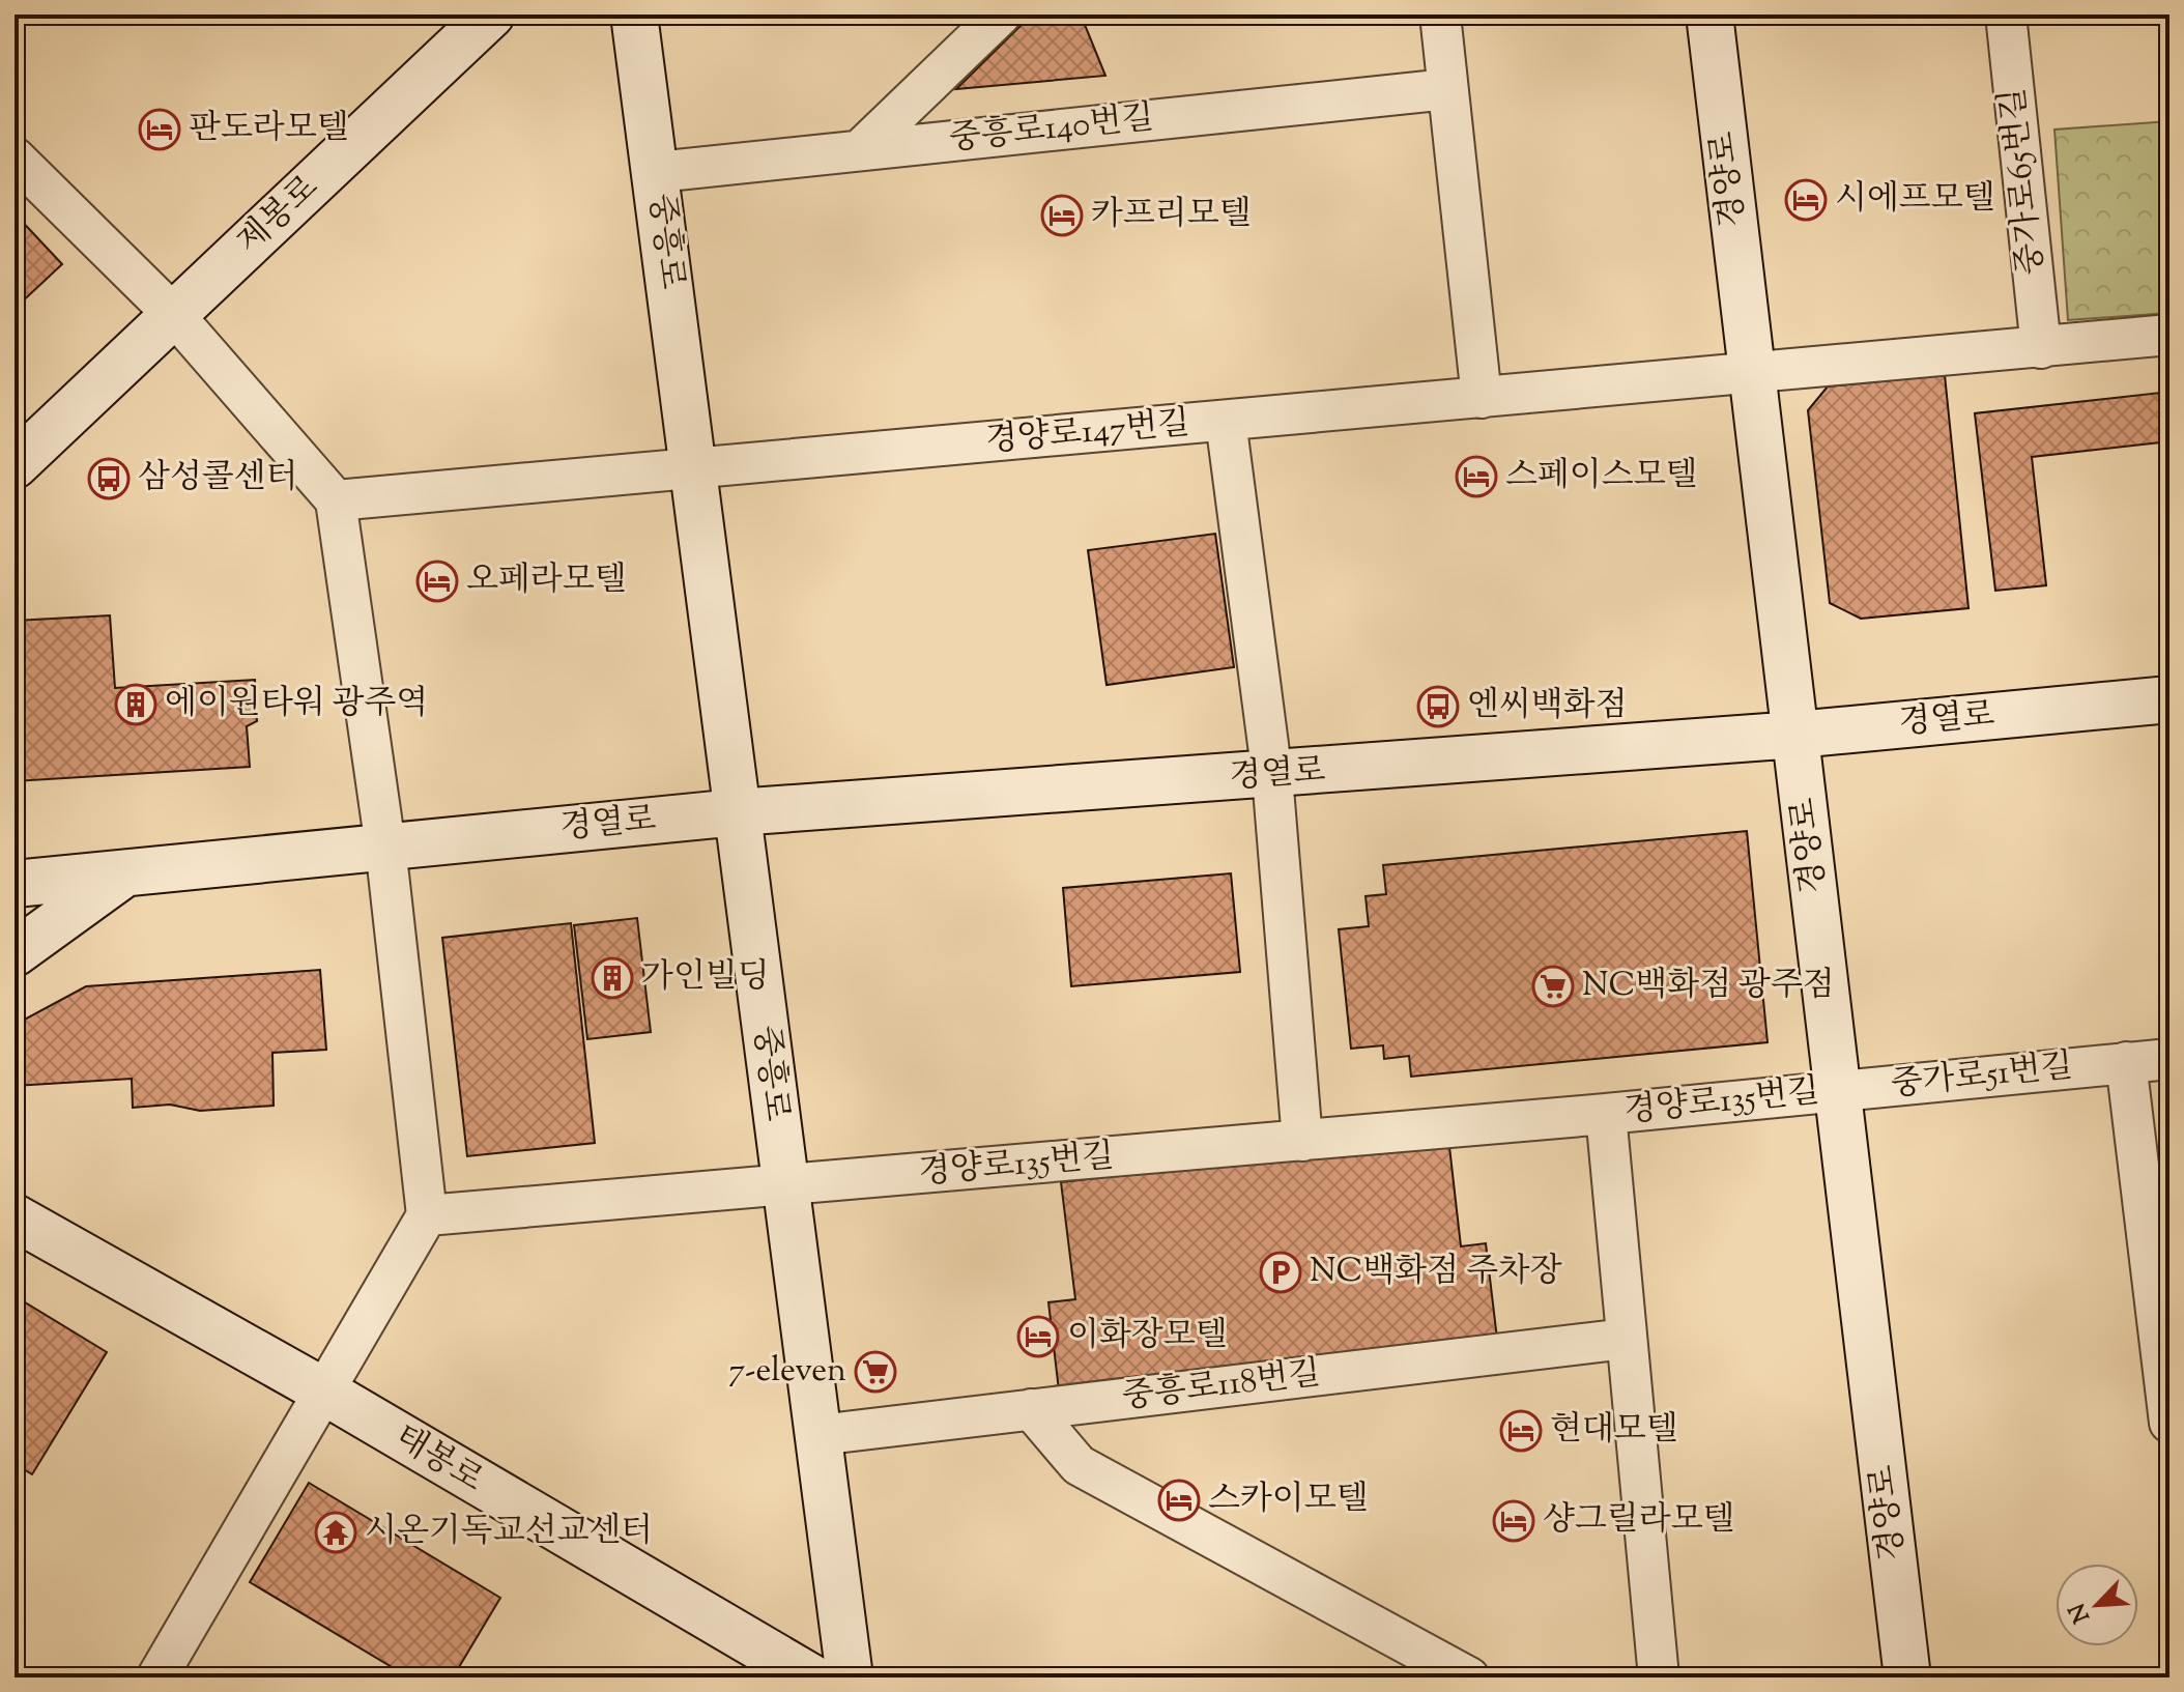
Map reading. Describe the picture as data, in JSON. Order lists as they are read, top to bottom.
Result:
{
  "streets": {
    "street": [
      "중흥로140번길",
      "경양로",
      "중가로65번길",
      "제봉로",
      "중흥로",
      "경양로147번길",
      "경열로",
      "중가로51번길",
      "경양로135번길",
      "중흥로118번길",
      "태봉로"
    ]
  },
  "crossings": [
    ["중흥로140번길", "중흥로"],
    ["경양로", "경양로147번길"],
    ["경양로", "경열로"],
    ["경양로", "중가로51번길"],
    ["경양로", "경양로135번길"],
    ["중흥로", "경양로147번길"],
    ["중흥로", "경열로"],
    ["중흥로", "경양로135번길"],
    ["중흥로", "중흥로118번길"],
    ["중가로51번길", "경양로135번길"],
    ["경양로135번길", "중흥로118번길"]
  ],
  "places": {
    "hotel": [
      "판도라모텔",
      "시에프모텔",
      "카프리모텔",
      "스페이스모텔",
      "오페라모텔",
      "이화장모텔",
      "현대모텔",
      "스카이모텔",
      "샹그릴라모텔"
    ],
    "bus stop": ["삼성콜센터", "엔씨백화점"],
    "building": ["에이원타워 광주역", "가인빌딩"],
    "supermarket": ["NC백화점 광주점", "7-eleven"],
    "parking": ["NC백화점 주차장"],
    "temple": ["시온기독교선교센터"]
  },
  "north": "bottom left"
}
